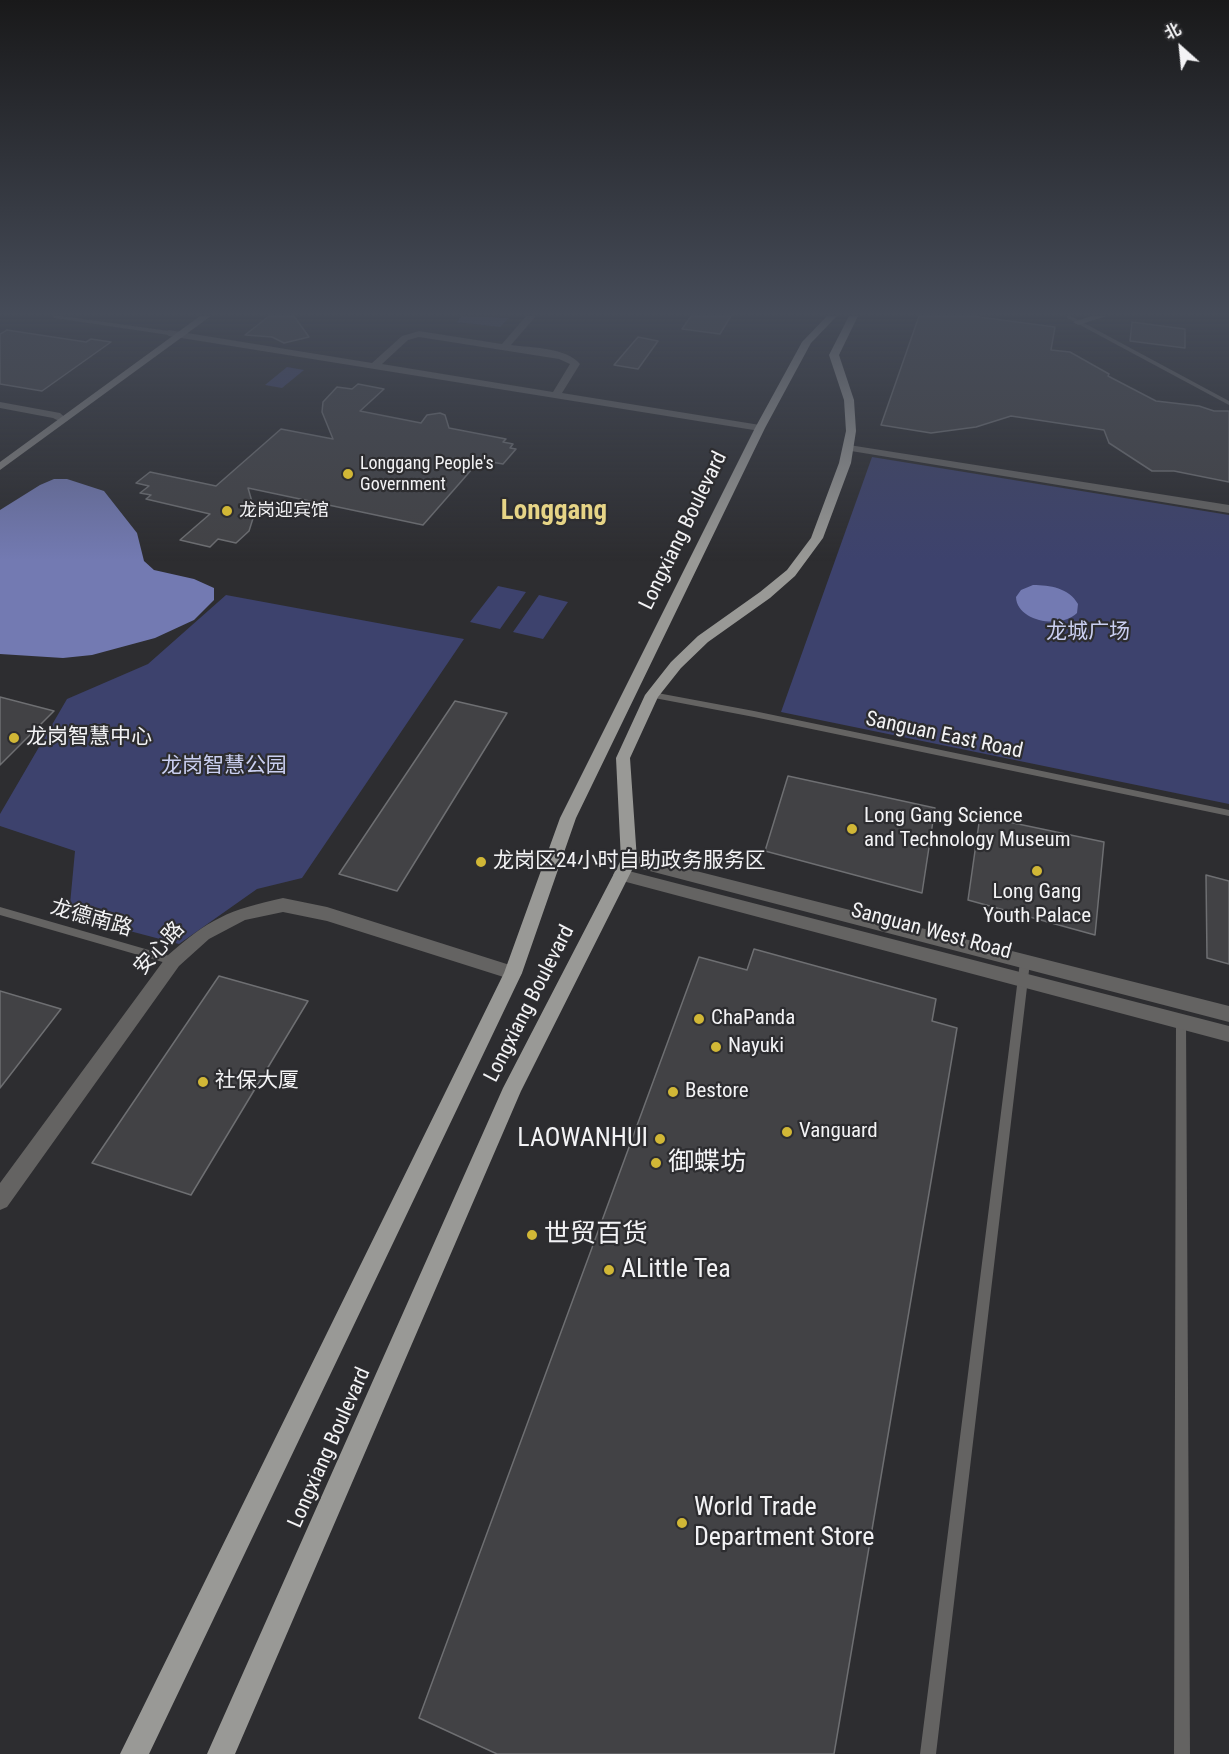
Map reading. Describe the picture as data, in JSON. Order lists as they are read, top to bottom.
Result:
{
  "streets": {
    "main road": ["Longxiang Boulevard"],
    "street": ["Sanguan West Road", "安心路"],
    "lane": ["Sanguan East Road", "龙德南路"]
  },
  "crossings": [
    ["Longxiang Boulevard", "Sanguan West Road"],
    ["Longxiang Boulevard", "安心路"],
    ["龙德南路", "安心路"]
  ],
  "districts": ["Longgang"],
  "parks": ["龙城广场", "龙岗智慧公园"],
  "places": [
    "Longgang People's Government",
    "龙岗迎宾馆",
    "龙岗智慧中心",
    "Long Gang Science and Technology Museum",
    "龙岗区24小时自助政务服务区",
    "Long Gang Youth Palace",
    "ChaPanda",
    "Nayuki",
    "社保大厦",
    "Bestore",
    "Vanguard",
    "LAOWANHUI",
    "御蝶坊",
    "世贸百货",
    "ALittle Tea",
    "World Trade Department Store"
  ],
  "north": "top left"
}
